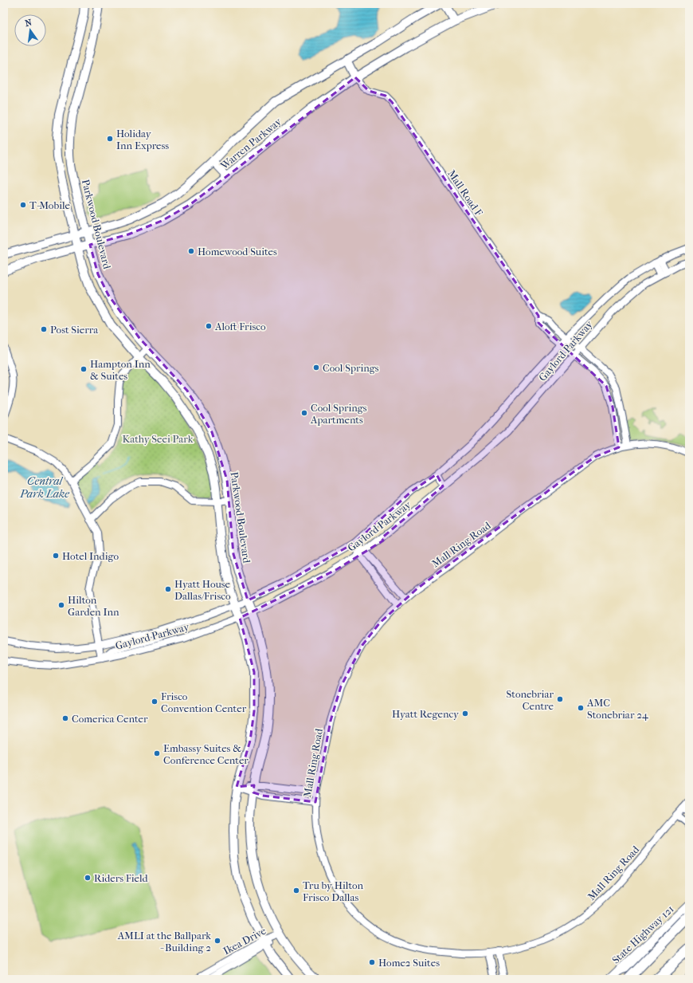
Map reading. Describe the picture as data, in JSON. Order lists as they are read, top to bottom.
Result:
{
  "streets": {
    "main road": ["Warren Parkway", "Parkwood Boulevard", "State Highway 121"],
    "street": [
      "Mall Road F",
      "Gaylord Parkway",
      "Mall Ring Road",
      "Ikea Drive"
    ]
  },
  "crossings": [
    ["Warren Parkway", "Mall Road F"],
    ["Warren Parkway", "Parkwood Boulevard"],
    ["Mall Road F", "Gaylord Parkway"],
    ["Mall Road F", "Mall Ring Road"],
    ["Parkwood Boulevard", "Gaylord Parkway"],
    ["Parkwood Boulevard", "Ikea Drive"]
  ],
  "water": ["Central Park Lake"],
  "parks": ["Kathy Seei Park"],
  "places": [
    "Holiday Inn Express",
    "T-Mobile",
    "Homewood Suites",
    "Aloft Frisco",
    "Post Sierra",
    "Cool Springs",
    "Hampton Inn & Suites",
    "Cool Springs Apartments",
    "Hotel Indigo",
    "Hyatt House Dallas/Frisco",
    "Hilton Garden Inn",
    "Stonebriar Centre",
    "Frisco Convention Center",
    "AMC Stonebriar 24",
    "Hyatt Regency",
    "Comerica Center",
    "Embassy Suites & Conference Center",
    "Riders Field",
    "Tru by Hilton Frisco Dallas",
    "AMLI at the Ballpark - Building 2",
    "Home2 Suites"
  ],
  "north": "top"
}
